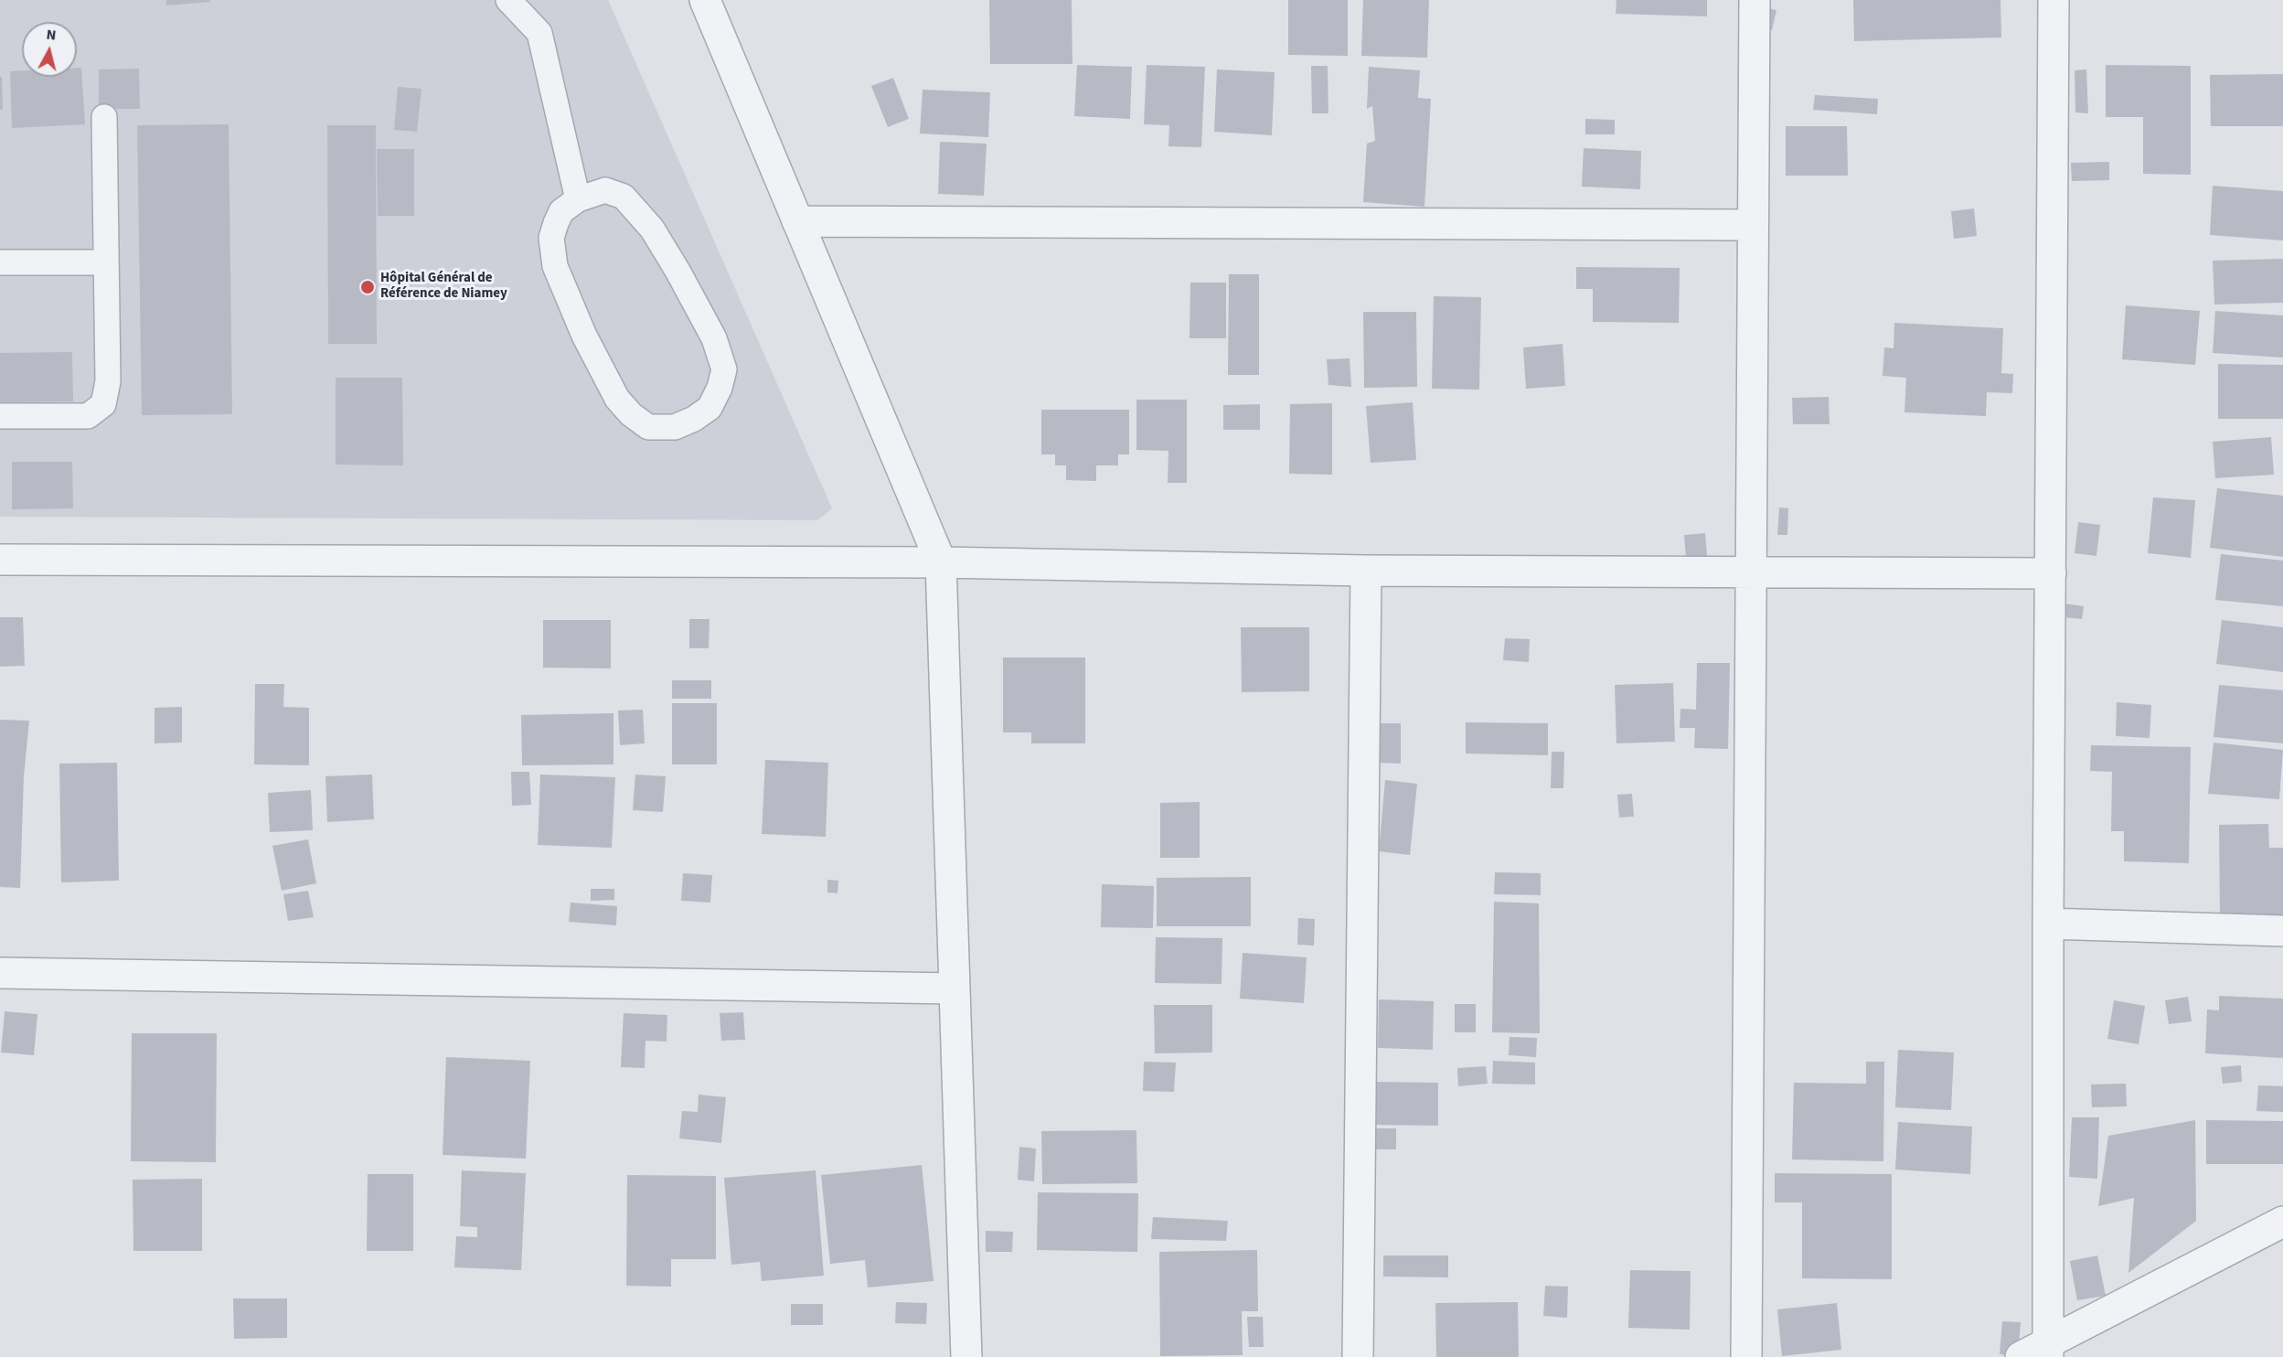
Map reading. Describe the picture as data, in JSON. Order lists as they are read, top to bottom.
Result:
{
  "places": ["Hôpital Général de Référence de Niamey"],
  "north": "top"
}
